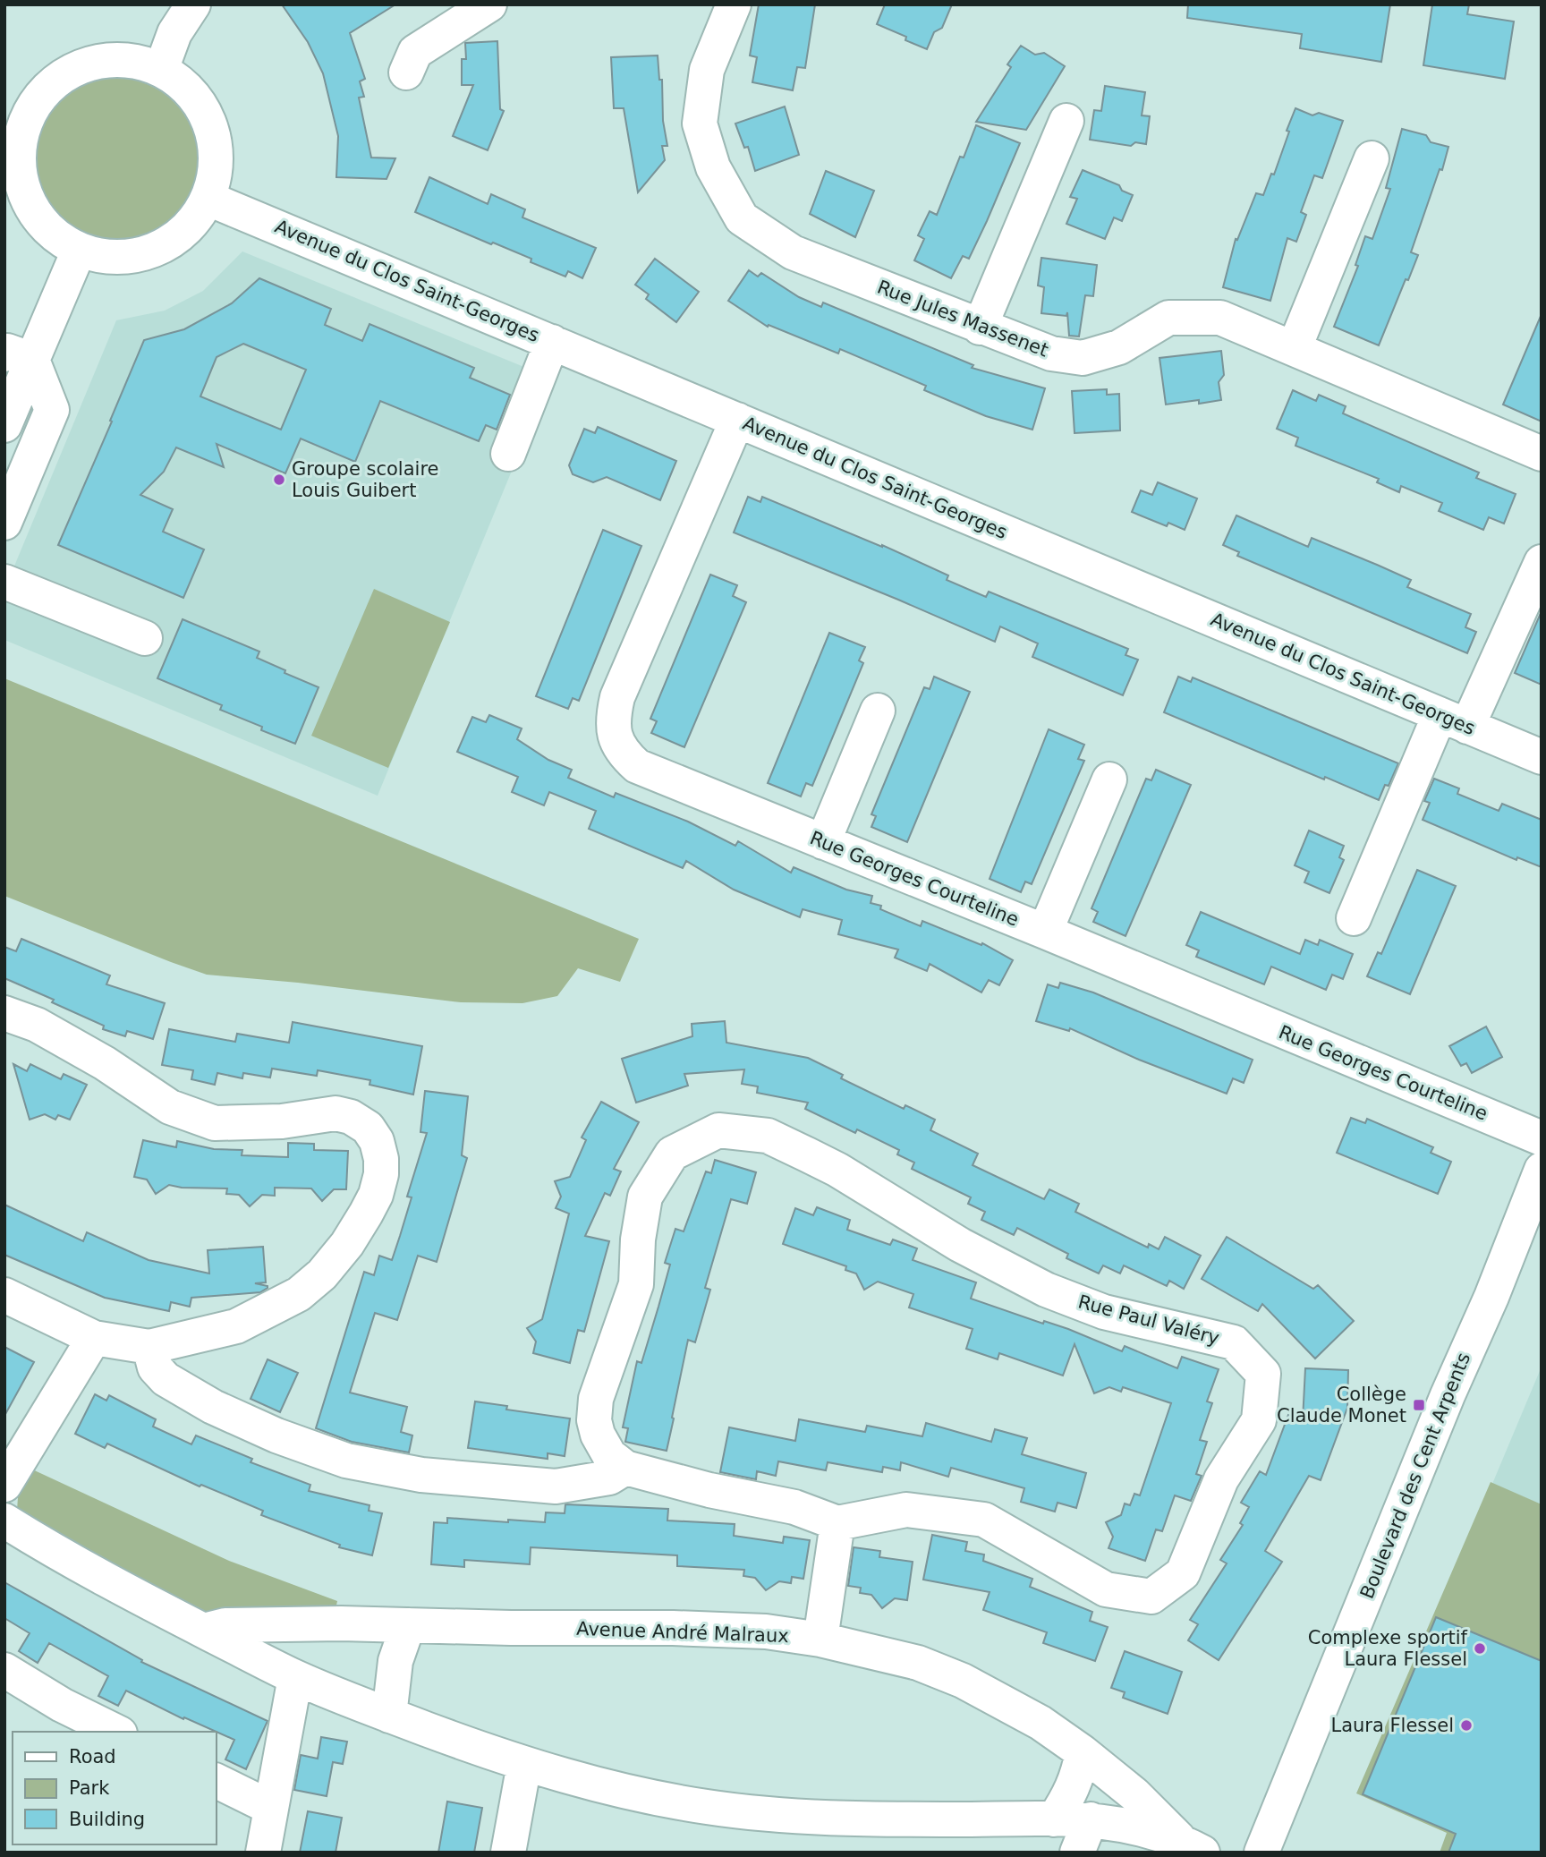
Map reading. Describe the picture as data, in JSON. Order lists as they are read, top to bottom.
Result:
{
  "streets": {
    "street": [
      "Avenue du Clos Saint-Georges",
      "Rue Jules Massenet",
      "Rue Georges Courteline",
      "Rue Paul Valéry",
      "Boulevard des Cent Arpents",
      "Avenue André Malraux"
    ]
  },
  "crossings": [
    ["Avenue du Clos Saint-Georges", "Rue Georges Courteline"]
  ],
  "places": {
    "other": ["Groupe scolaire Louis Guibert", "Complexe sportif Laura Flessel", "Laura Flessel"],
    "transit": ["Collège Claude Monet"]
  },
  "legend": ["Road", "Park", "Building"]
}
